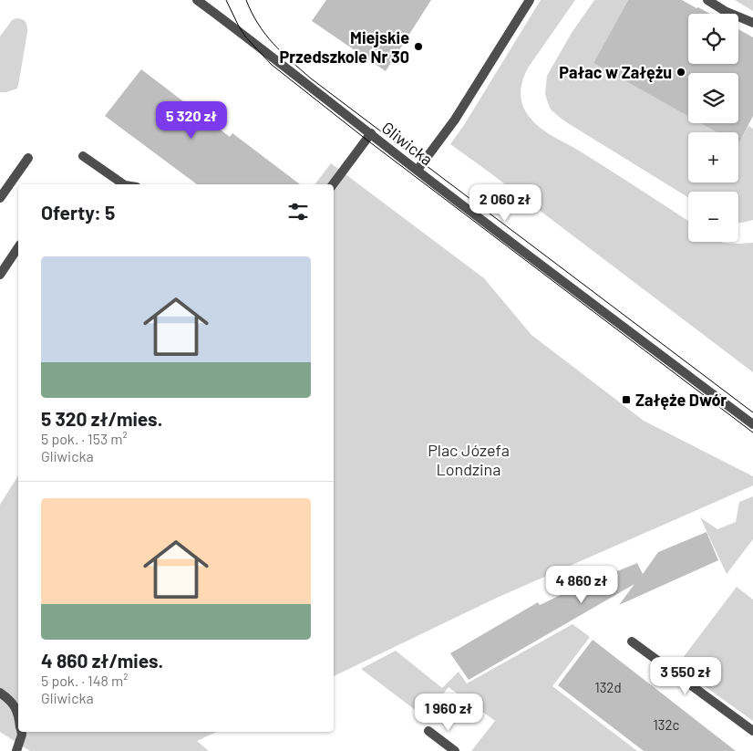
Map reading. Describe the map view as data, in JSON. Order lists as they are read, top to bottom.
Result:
{
  "streets": {
    "street": ["Gliwicka"]
  },
  "parks": ["Plac Józefa Londzina"],
  "places": {
    "other": ["Miejskie Przedszkole Nr 30", "Pałac w Załężu"],
    "transit": ["Załęże Dwór"]
  },
  "house_numbers": ["132d", "132c"],
  "page": {
    "map_buttons": ["+", "−"],
    "price": [
      "5 320 zł",
      "2 060 zł",
      "4 860 zł",
      "3 550 zł",
      "1 960 zł"
    ],
    "heading": "Oferty: 5",
    "list": [
      {
        "name": "5 320 zł/mies.",
        "note": "5 pok. · 153 m² · Gliwicka"
      },
      {
        "name": "4 860 zł/mies.",
        "note": "5 pok. · 148 m² · Gliwicka"
      }
    ]
  }
}
